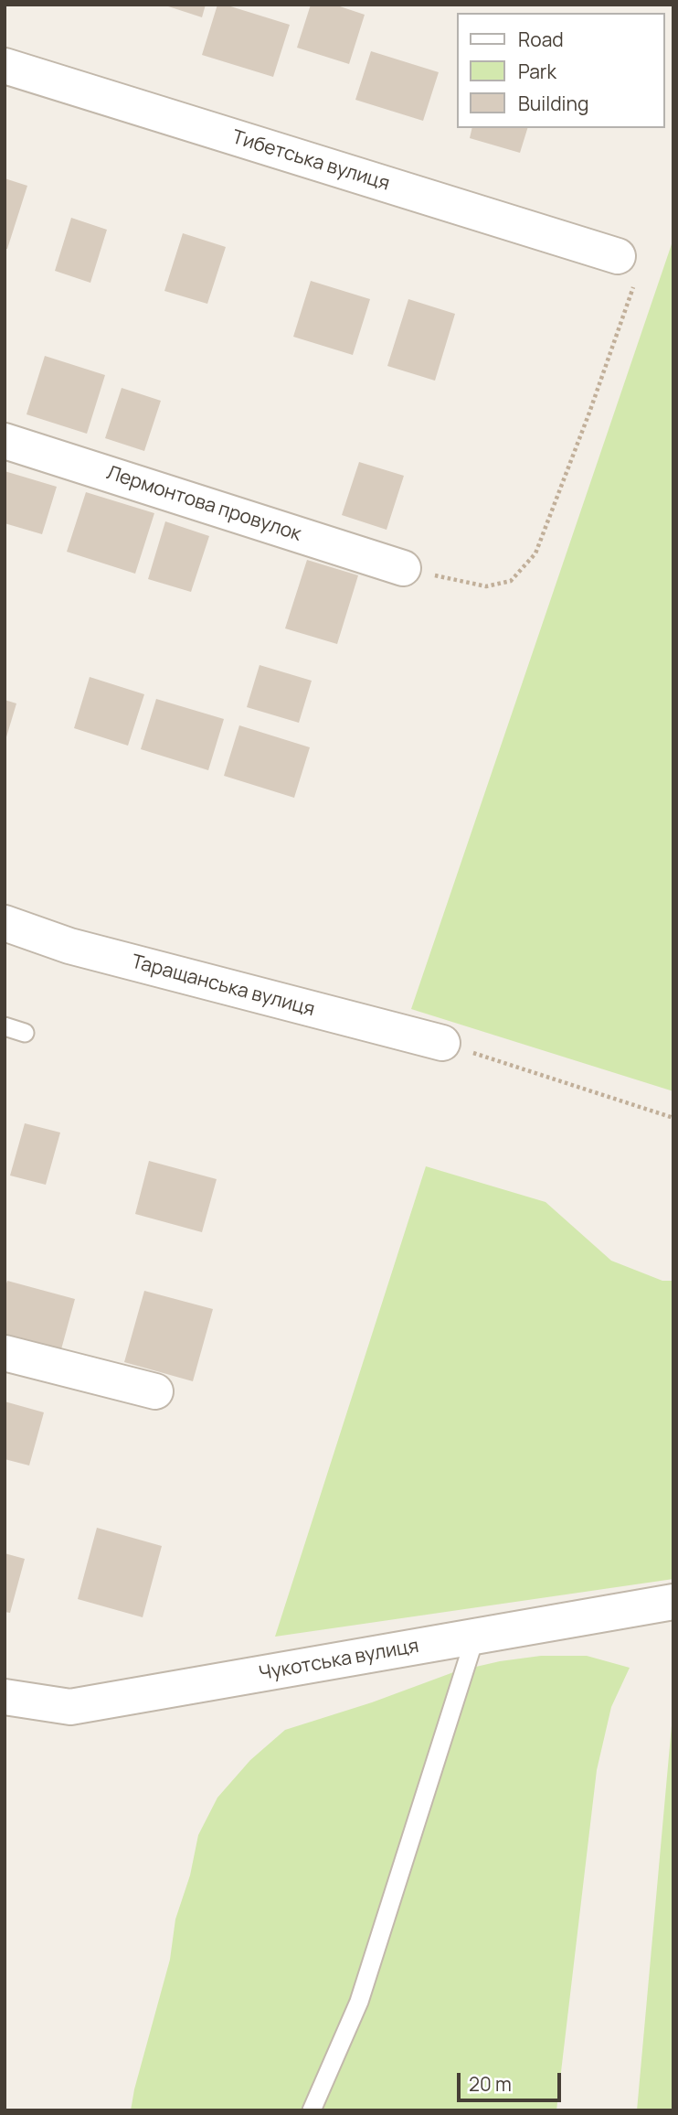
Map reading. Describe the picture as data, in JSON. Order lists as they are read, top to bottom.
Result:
{
  "streets": {
    "street": [
      "Тибетська вулиця",
      "Лермонтова провулок",
      "Таращанська вулиця",
      "Чукотська вулиця"
    ]
  },
  "legend": ["Road", "Park", "Building"],
  "scale_bar": "20 m"
}
